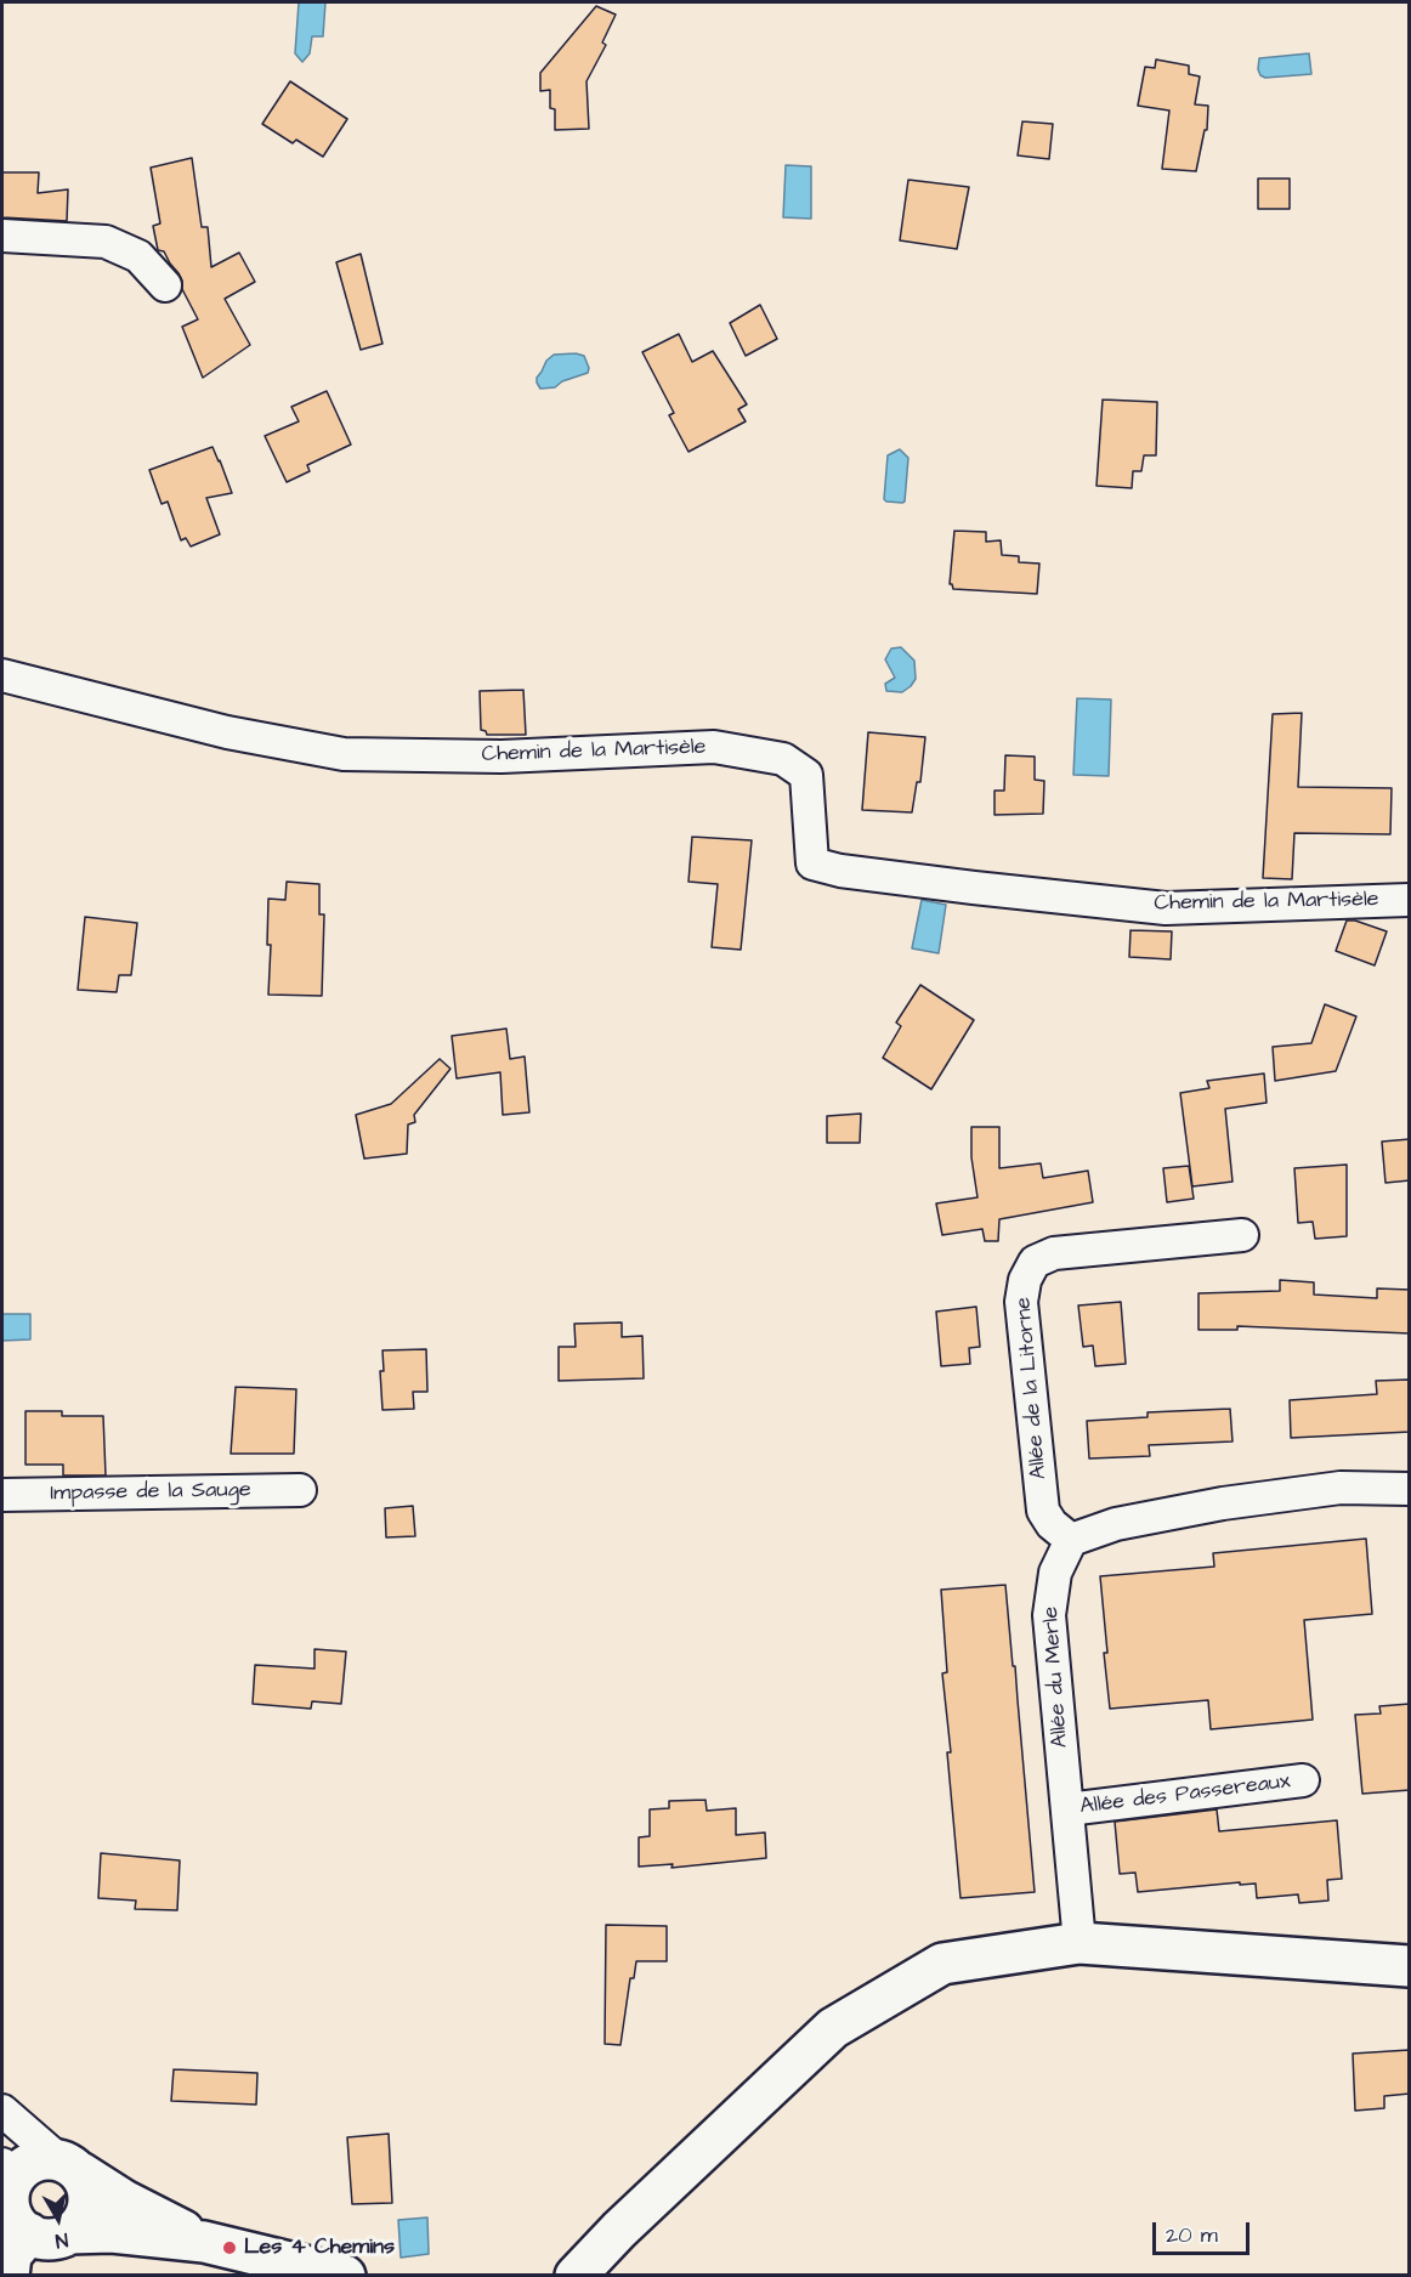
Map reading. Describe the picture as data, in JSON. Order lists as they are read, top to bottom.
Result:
{
  "streets": {
    "street": [
      "Chemin de la Martisèle",
      "Allée de la Litorne",
      "Impasse de la Sauge",
      "Allée du Merle",
      "Allée des Passereaux"
    ]
  },
  "crossings": [
    ["Allée de la Litorne", "Allée du Merle"],
    ["Allée du Merle", "Allée des Passereaux"]
  ],
  "places": ["Les 4 Chemins"],
  "scale_bar": "20 m",
  "north": "bottom"
}
